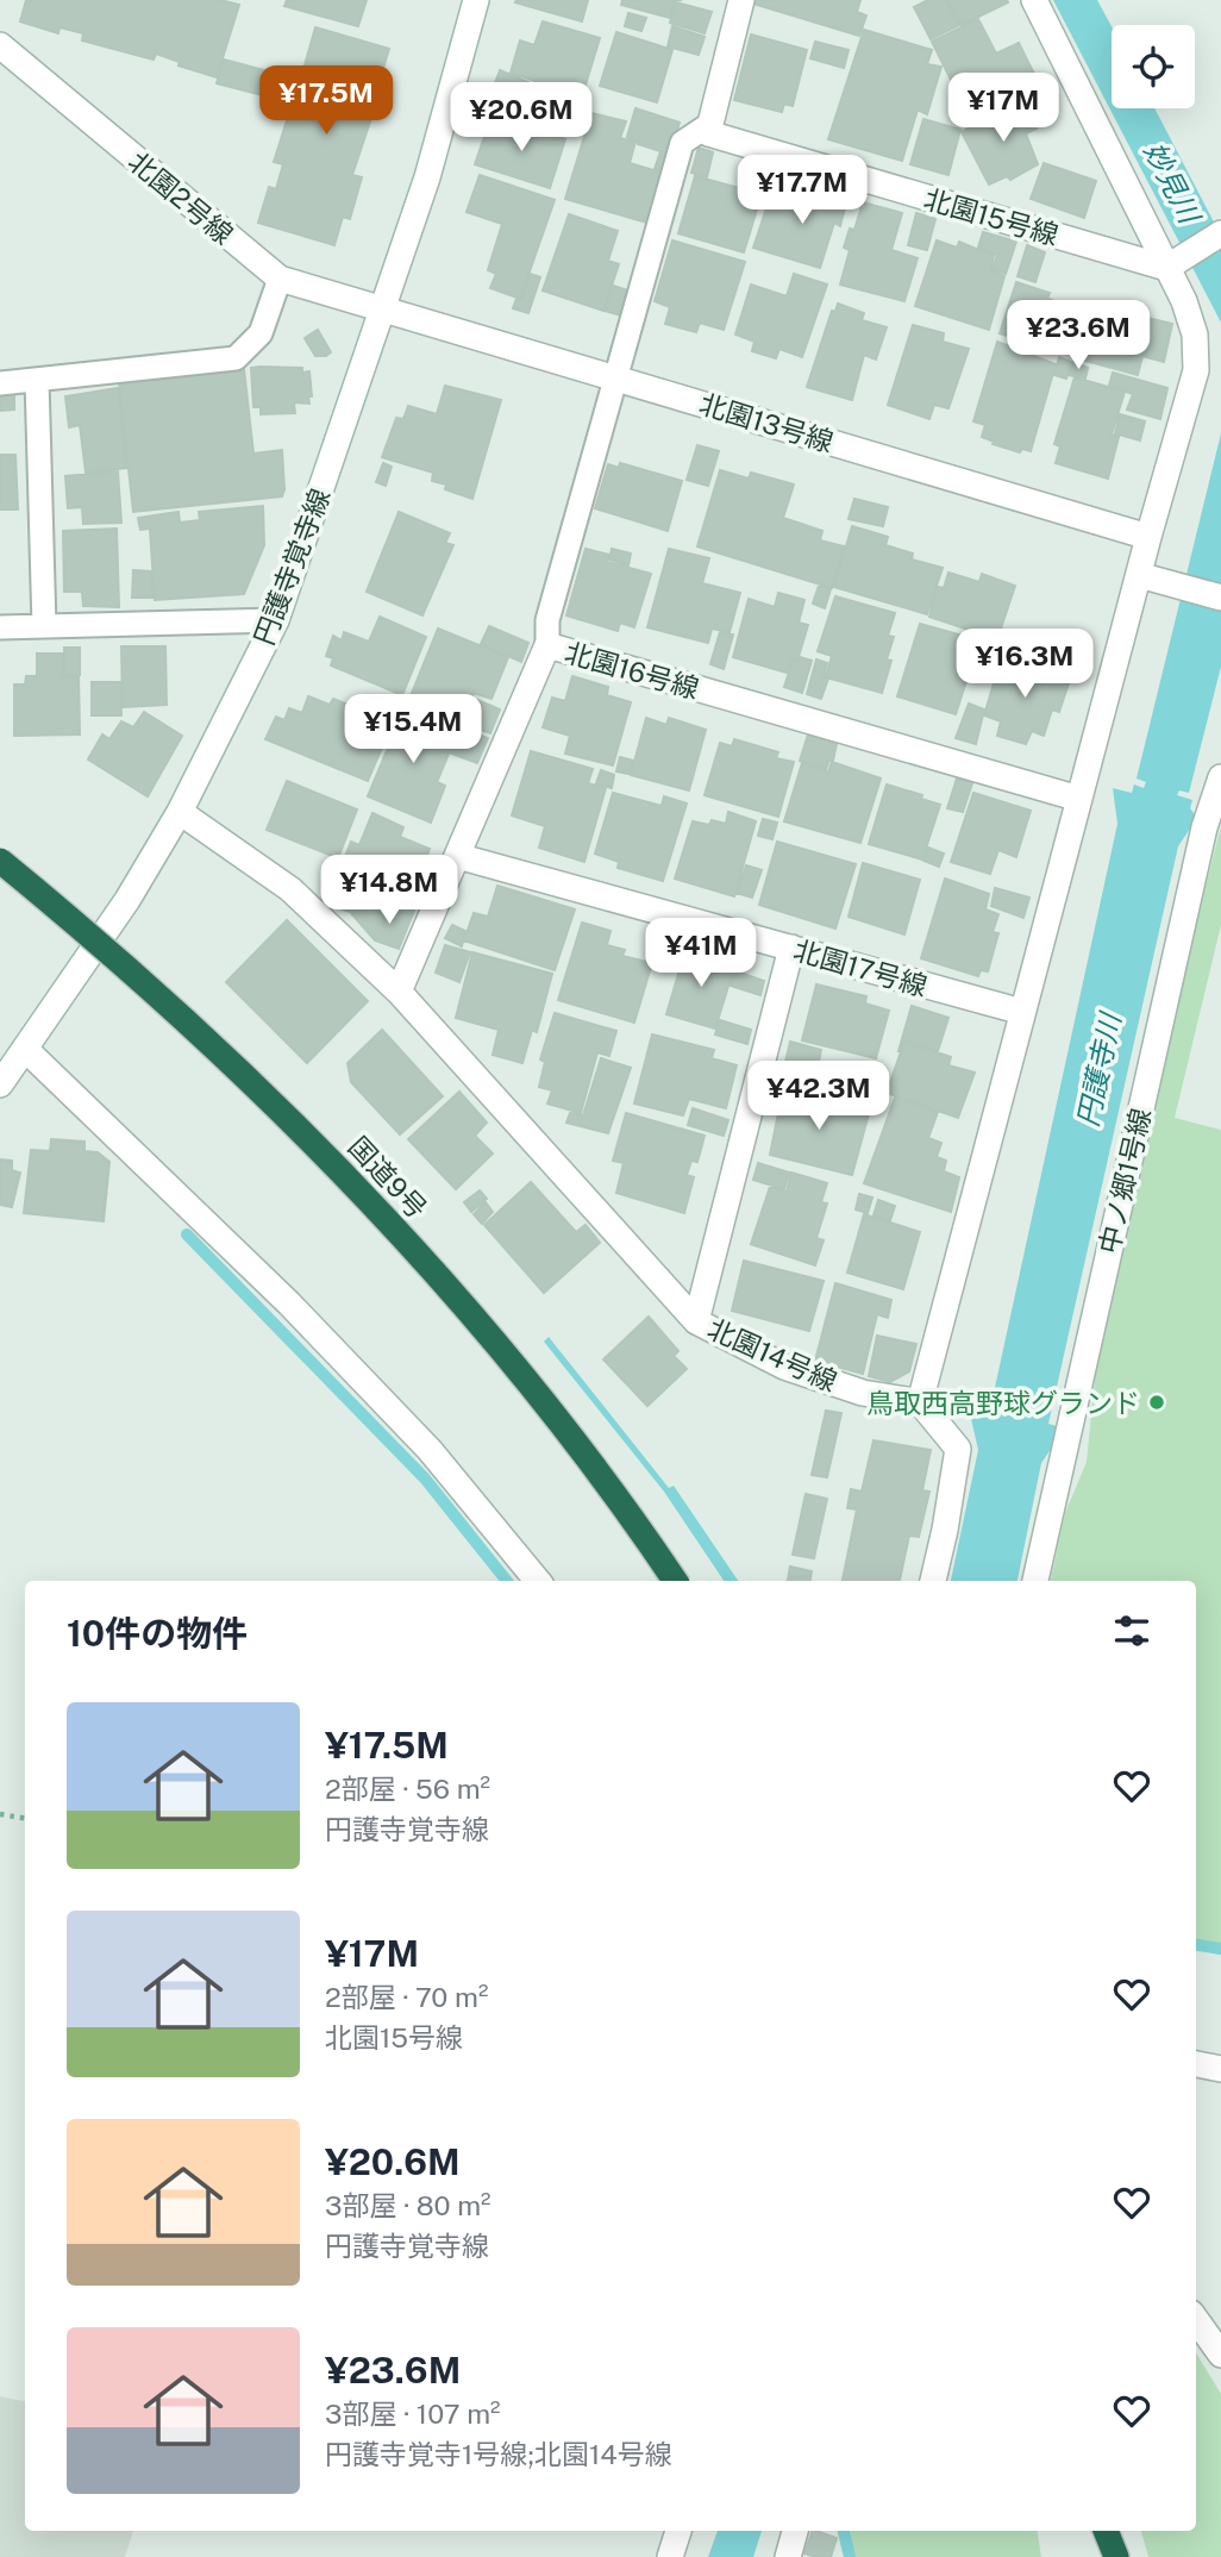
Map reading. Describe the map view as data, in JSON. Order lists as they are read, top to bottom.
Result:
{
  "streets": {
    "highway": ["国道9号"],
    "street": [
      "北園2号線",
      "北園15号線",
      "北園13号線",
      "円護寺覚寺線",
      "北園16号線",
      "北園17号線",
      "中ノ郷1号線",
      "北園14号線"
    ]
  },
  "crossings": [
    ["北園2号線", "北園13号線"],
    ["北園2号線", "円護寺覚寺線"],
    ["北園13号線", "円護寺覚寺線"],
    ["円護寺覚寺線", "北園14号線"],
    ["北園16号線", "北園17号線"],
    ["北園16号線", "北園14号線"]
  ],
  "water": ["妙見川", "円護寺川"],
  "places": ["鳥取西高野球グランド"],
  "page": {
    "price": [
      "¥17.5M",
      "¥17M",
      "¥20.6M",
      "¥17.7M",
      "¥23.6M",
      "¥16.3M",
      "¥15.4M",
      "¥14.8M",
      "¥41M",
      "¥42.3M"
    ],
    "heading": "10件の物件",
    "list": [
      {
        "name": "¥17.5M",
        "note": "2部屋 · 56 m² · 円護寺覚寺線"
      },
      {
        "name": "¥17M",
        "note": "2部屋 · 70 m² · 北園15号線"
      },
      {
        "name": "¥20.6M",
        "note": "3部屋 · 80 m² · 円護寺覚寺線"
      },
      {
        "name": "¥23.6M",
        "note": "3部屋 · 107 m² · 円護寺覚寺1号線;北園14号線"
      }
    ]
  }
}
